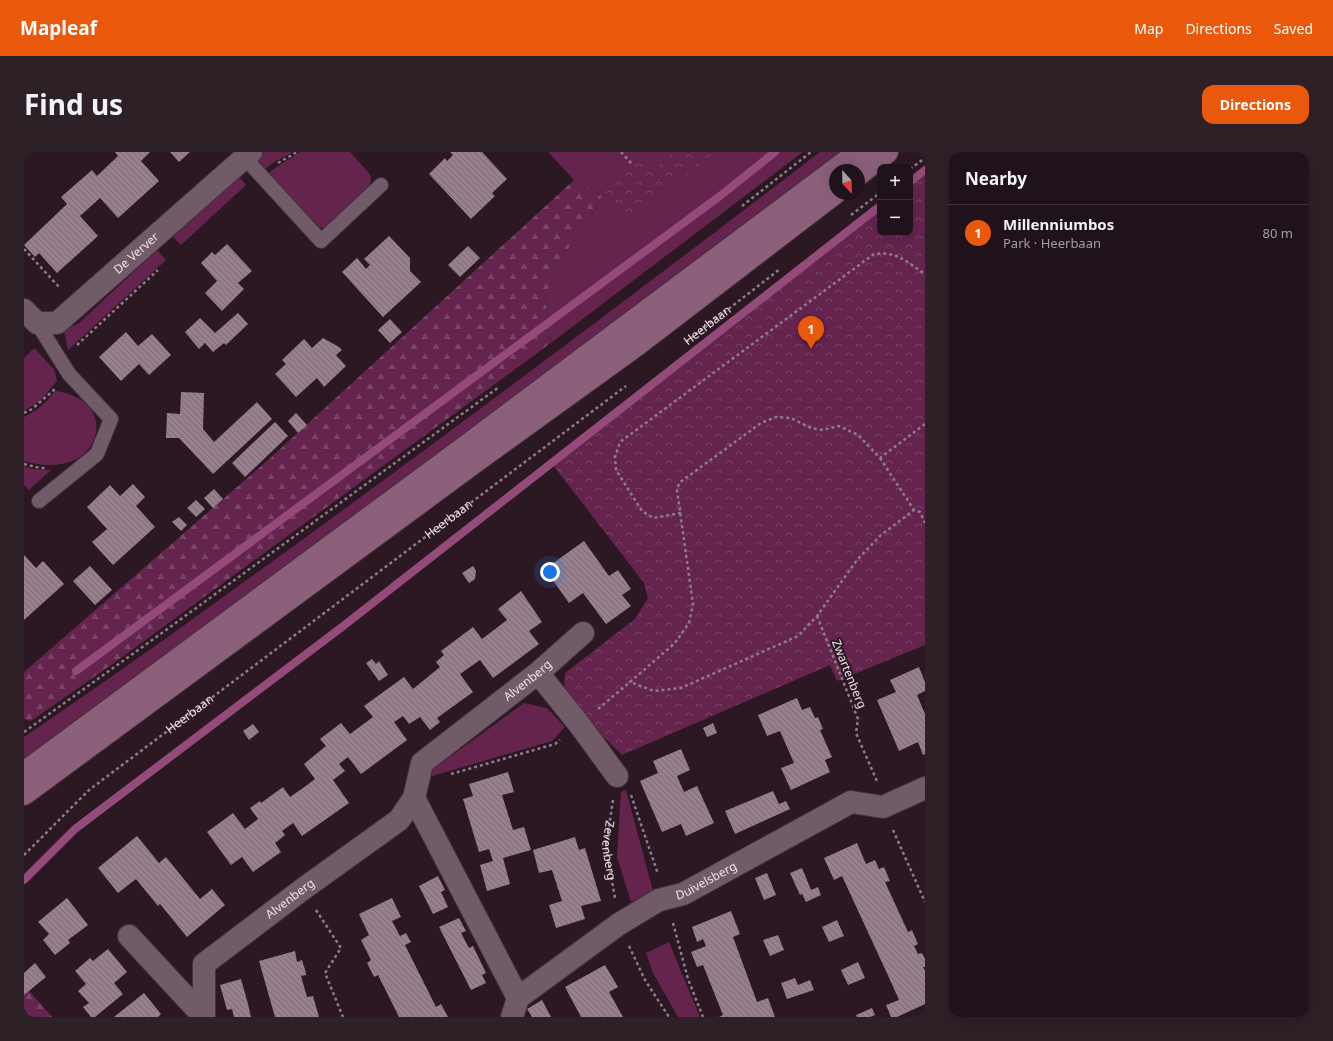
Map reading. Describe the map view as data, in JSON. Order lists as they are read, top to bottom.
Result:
{
  "streets": {
    "street": ["De Verver", "Alvenberg", "Duivelsberg"],
    "path": ["Heerbaan", "Zwartenberg", "Zevenberg"]
  },
  "crossings": [
    ["Zwartenberg", "Duivelsberg"],
    ["Zevenberg", "Duivelsberg"]
  ],
  "north": "bottom",
  "page": {
    "header": "Mapleaf",
    "nav": ["Map", "Directions", "Saved"],
    "title": "Find us",
    "buttons": "Directions",
    "heading": "Nearby",
    "map_buttons": ["+", "−"],
    "list": [
      {
        "mark": "1",
        "name": "Millenniumbos",
        "note": "Park · Heerbaan",
        "value": "80 m"
      }
    ],
    "pins": "1"
  }
}
